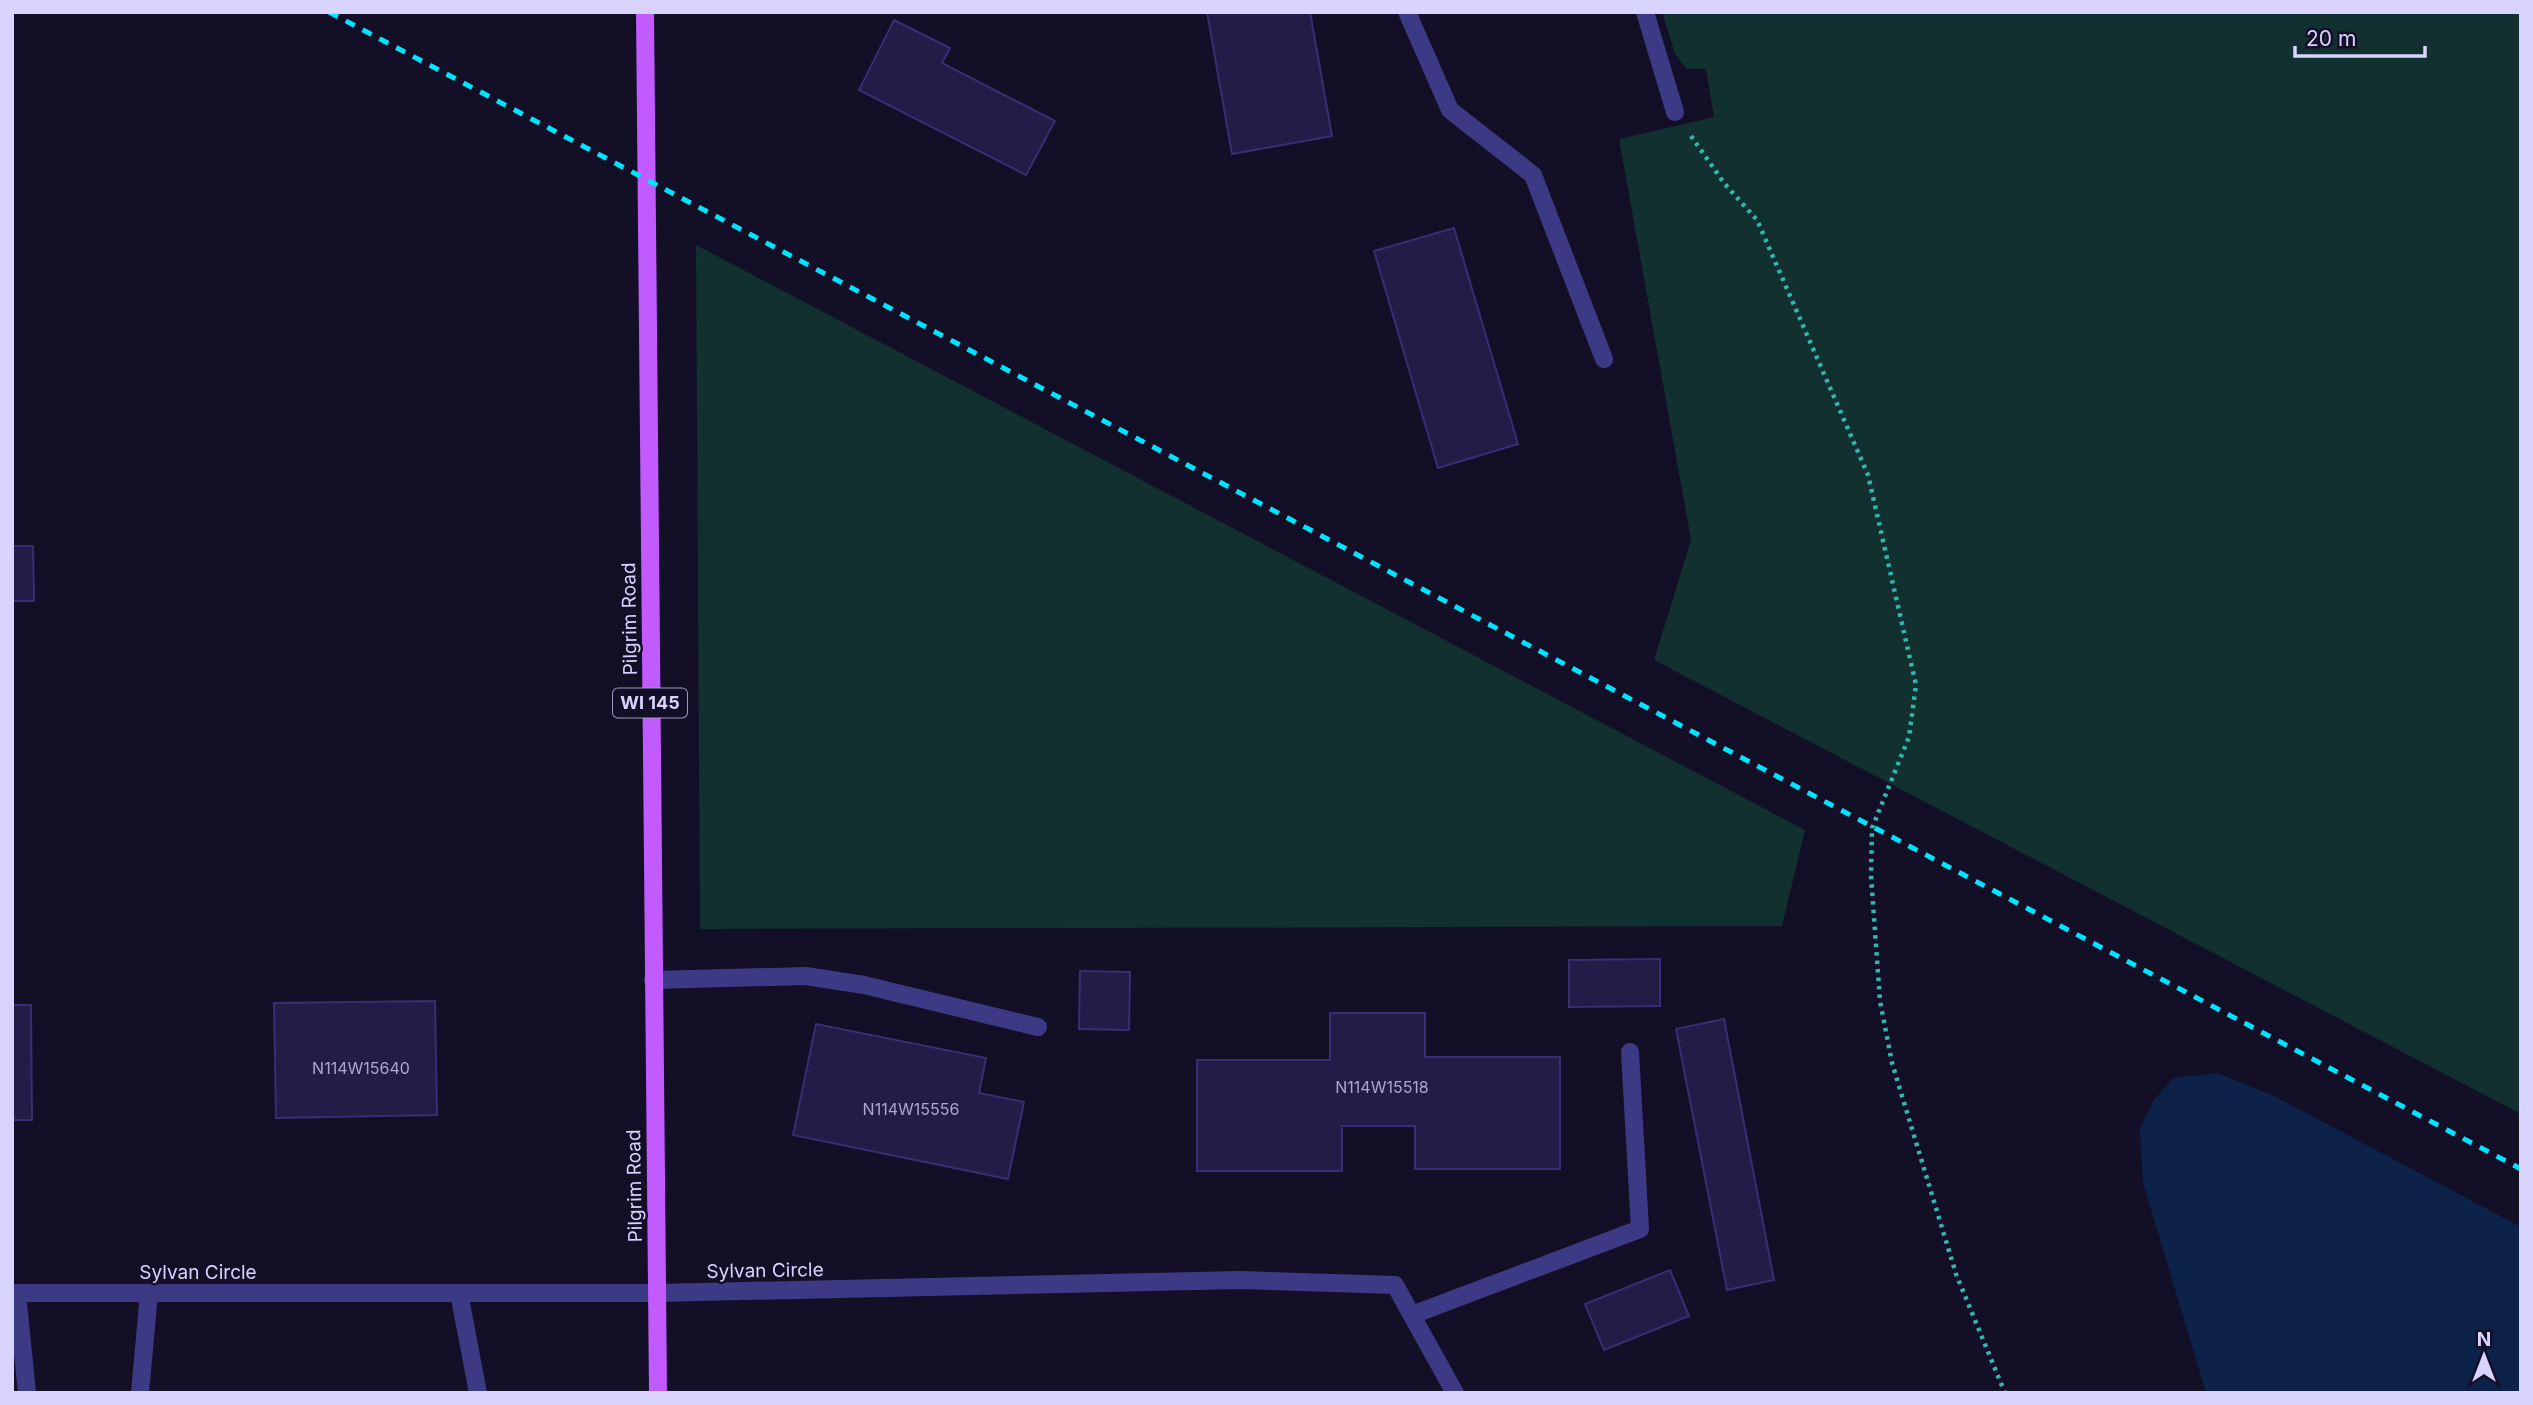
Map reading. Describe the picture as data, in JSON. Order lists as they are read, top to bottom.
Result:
{
  "streets": {
    "main road": ["Pilgrim Road", "WI 145"],
    "street": ["Sylvan Circle"]
  },
  "crossings": [
    ["Pilgrim Road", "Sylvan Circle"]
  ],
  "house_numbers": ["N114W15640", "N114W15518", "N114W15556"],
  "scale_bar": "20 m",
  "north": "top"
}
